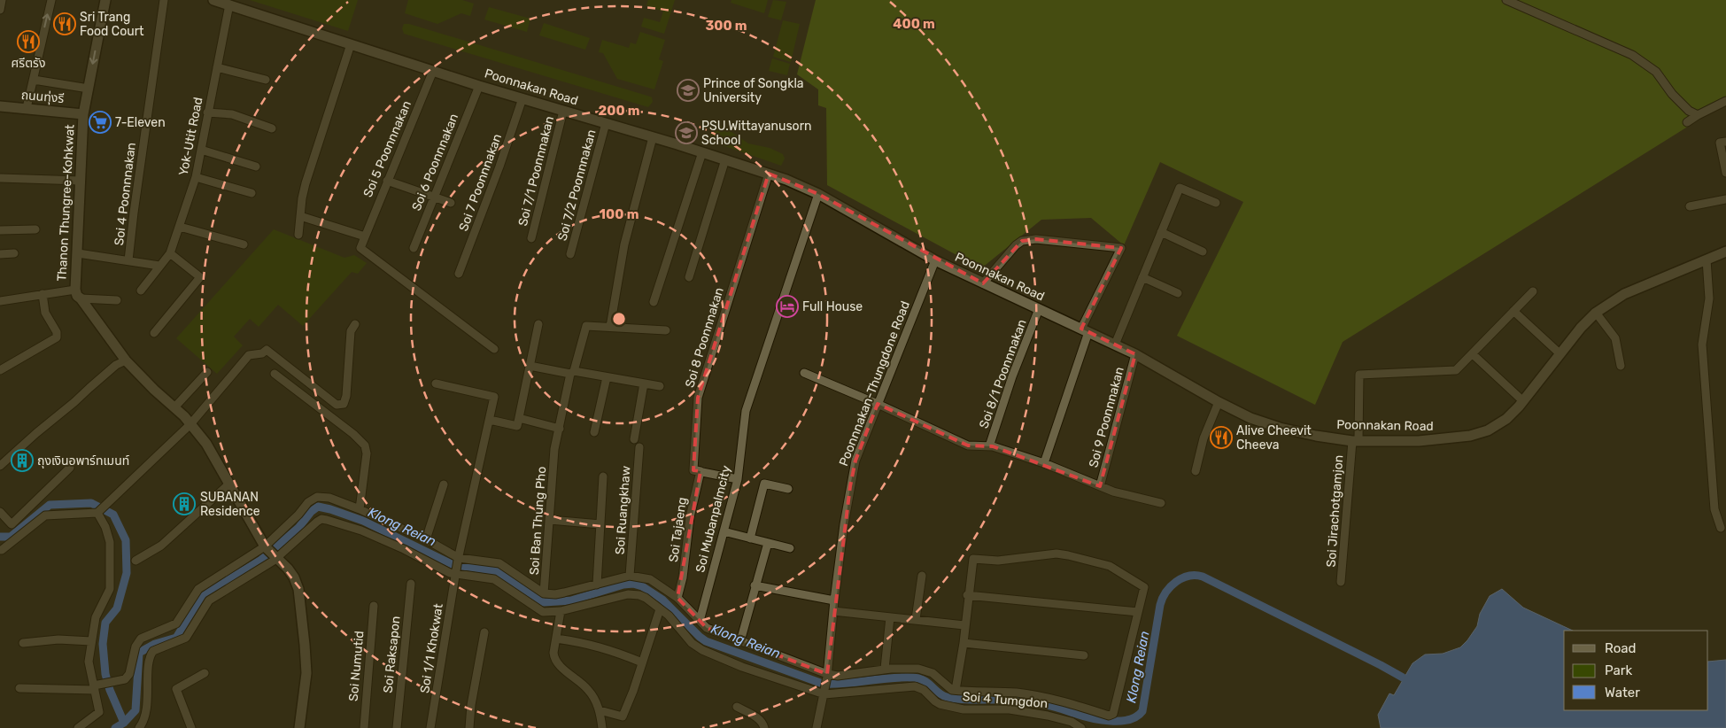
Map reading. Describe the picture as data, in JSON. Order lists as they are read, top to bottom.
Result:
{
  "streets": {
    "street": [
      "Poonnakan Road",
      "ถนนทุ่งรี",
      "Yok-Utit Road",
      "Soi 5 Poonnnakan",
      "Soi 6 Poonnnakan",
      "Soi 7/1 Poonnnakan",
      "Soi 7 Poonnnakan",
      "Soi 7/2 Poonnnakan",
      "Soi 4 Poonnnakan",
      "Thanon Thungree-Kohkwat",
      "Soi 8 Poonnnakan",
      "Soi 8/1 Poonnnakan",
      "Poonnnakan-Thungdone Road",
      "Soi 9 Poonnnakan",
      "Soi Ruangkhaw",
      "Soi Jirachotgamjon",
      "Soi Mubanpalmcity",
      "Soi Ban Thung Pho",
      "Soi Tajaeng",
      "Soi 1/1 Khokwat",
      "Soi Raksapon",
      "Soi Numutid",
      "Soi 4 Tumgdon"
    ]
  },
  "crossings": [
    ["Poonnakan Road", "Yok-Utit Road"],
    ["Poonnakan Road", "Soi 5 Poonnnakan"],
    ["Poonnakan Road", "Soi 6 Poonnnakan"],
    ["Poonnakan Road", "Soi 7/1 Poonnnakan"],
    ["Poonnakan Road", "Soi 7 Poonnnakan"],
    ["Poonnakan Road", "Soi 7/2 Poonnnakan"],
    ["Poonnakan Road", "Soi 8 Poonnnakan"],
    ["Poonnakan Road", "Soi 8/1 Poonnnakan"],
    ["Poonnakan Road", "Poonnnakan-Thungdone Road"],
    ["Poonnakan Road", "Soi 9 Poonnnakan"],
    ["Poonnakan Road", "Soi Jirachotgamjon"],
    ["Poonnakan Road", "Soi Mubanpalmcity"],
    ["ถนนทุ่งรี", "Thanon Thungree-Kohkwat"],
    ["Soi 8 Poonnnakan", "Soi Tajaeng"],
    ["Poonnnakan-Thungdone Road", "Soi 4 Tumgdon"]
  ],
  "water": ["Klong Reian"],
  "places": {
    "restaurant": ["Sri Trang Food Court", "ศรีตรัง", "Alive Cheevit Cheeva"],
    "school or university": ["Prince of Songkla University", "PSU.Wittayanusorn School"],
    "supermarket": ["7-Eleven"],
    "hotel": ["Full House"],
    "building": ["ถุงเงินอพาร์ทเมนท์", "SUBANAN Residence"]
  },
  "legend": ["Road", "Park", "Water"],
  "rings": [
    "400 m",
    "300 m",
    "200 m",
    "100 m"
  ]
}
